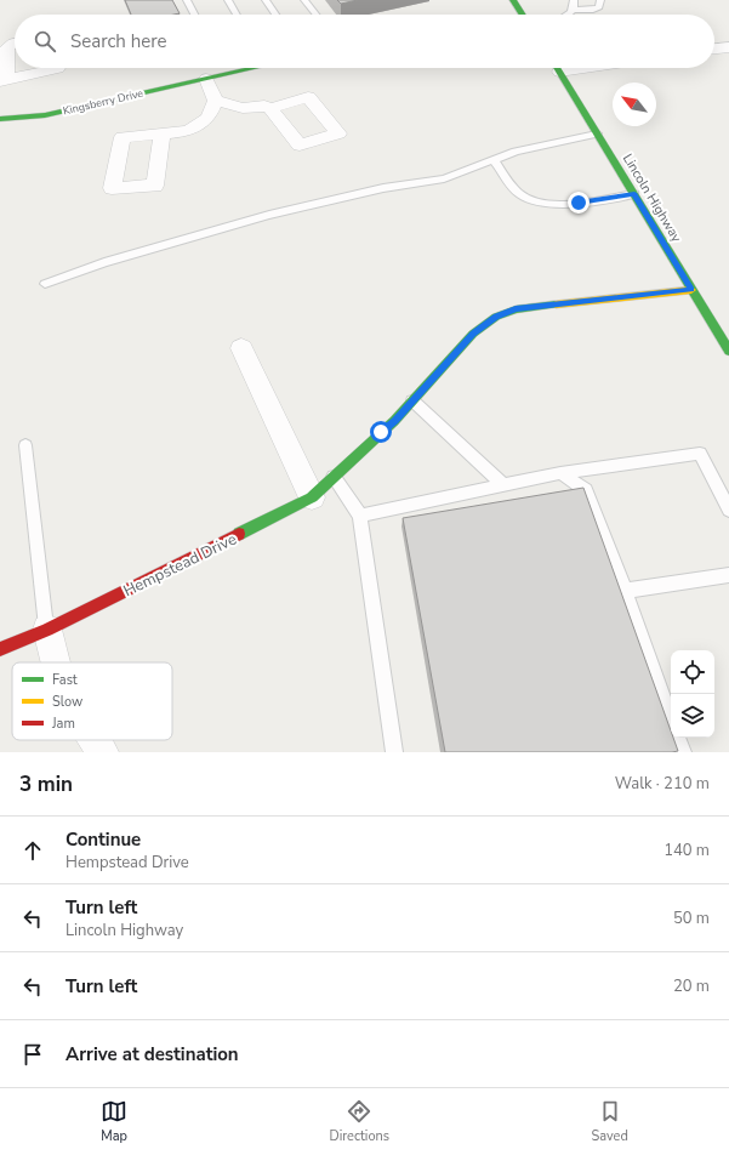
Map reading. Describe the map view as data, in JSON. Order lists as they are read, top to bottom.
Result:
{
  "streets": {
    "street": ["Kingsberry Drive", "Lincoln Highway", "Hempstead Drive"]
  },
  "crossings": [
    ["Lincoln Highway", "Hempstead Drive"]
  ],
  "legend": ["Fast", "Slow", "Jam"],
  "north": "top left",
  "page": {
    "search": "Search here",
    "heading": ["3 min", "Walk · 210 m"],
    "list": [
      ["Continue", "Hempstead Drive", "140 m"],
      ["Turn left", "Lincoln Highway", "50 m"],
      ["Turn left", "20 m"],
      "Arrive at destination"
    ],
    "nav": ["Map", "Directions", "Saved"]
  }
}
